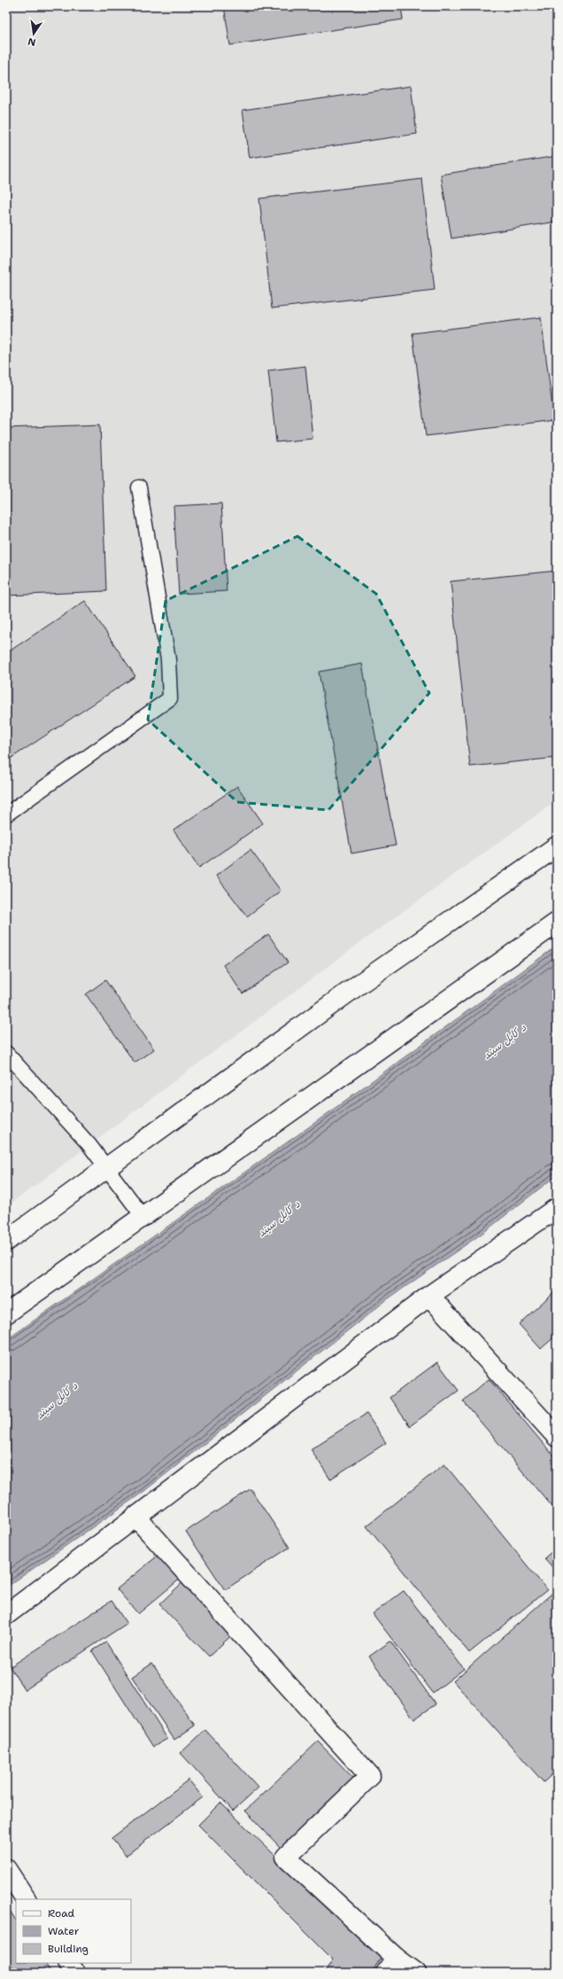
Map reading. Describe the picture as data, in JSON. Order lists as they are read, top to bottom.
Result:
{
  "water": ["د کابل سيند"],
  "legend": ["Road", "Water", "Building"],
  "north": "bottom"
}
